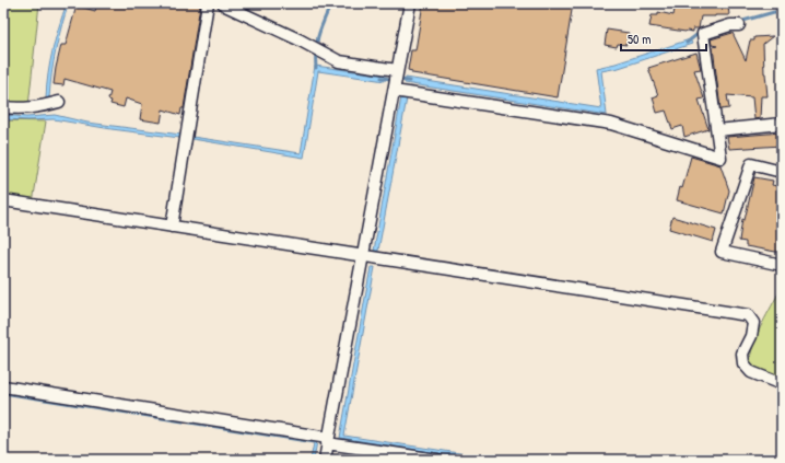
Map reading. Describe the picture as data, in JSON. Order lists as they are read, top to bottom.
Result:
{
  "scale_bar": "50 m"
}
